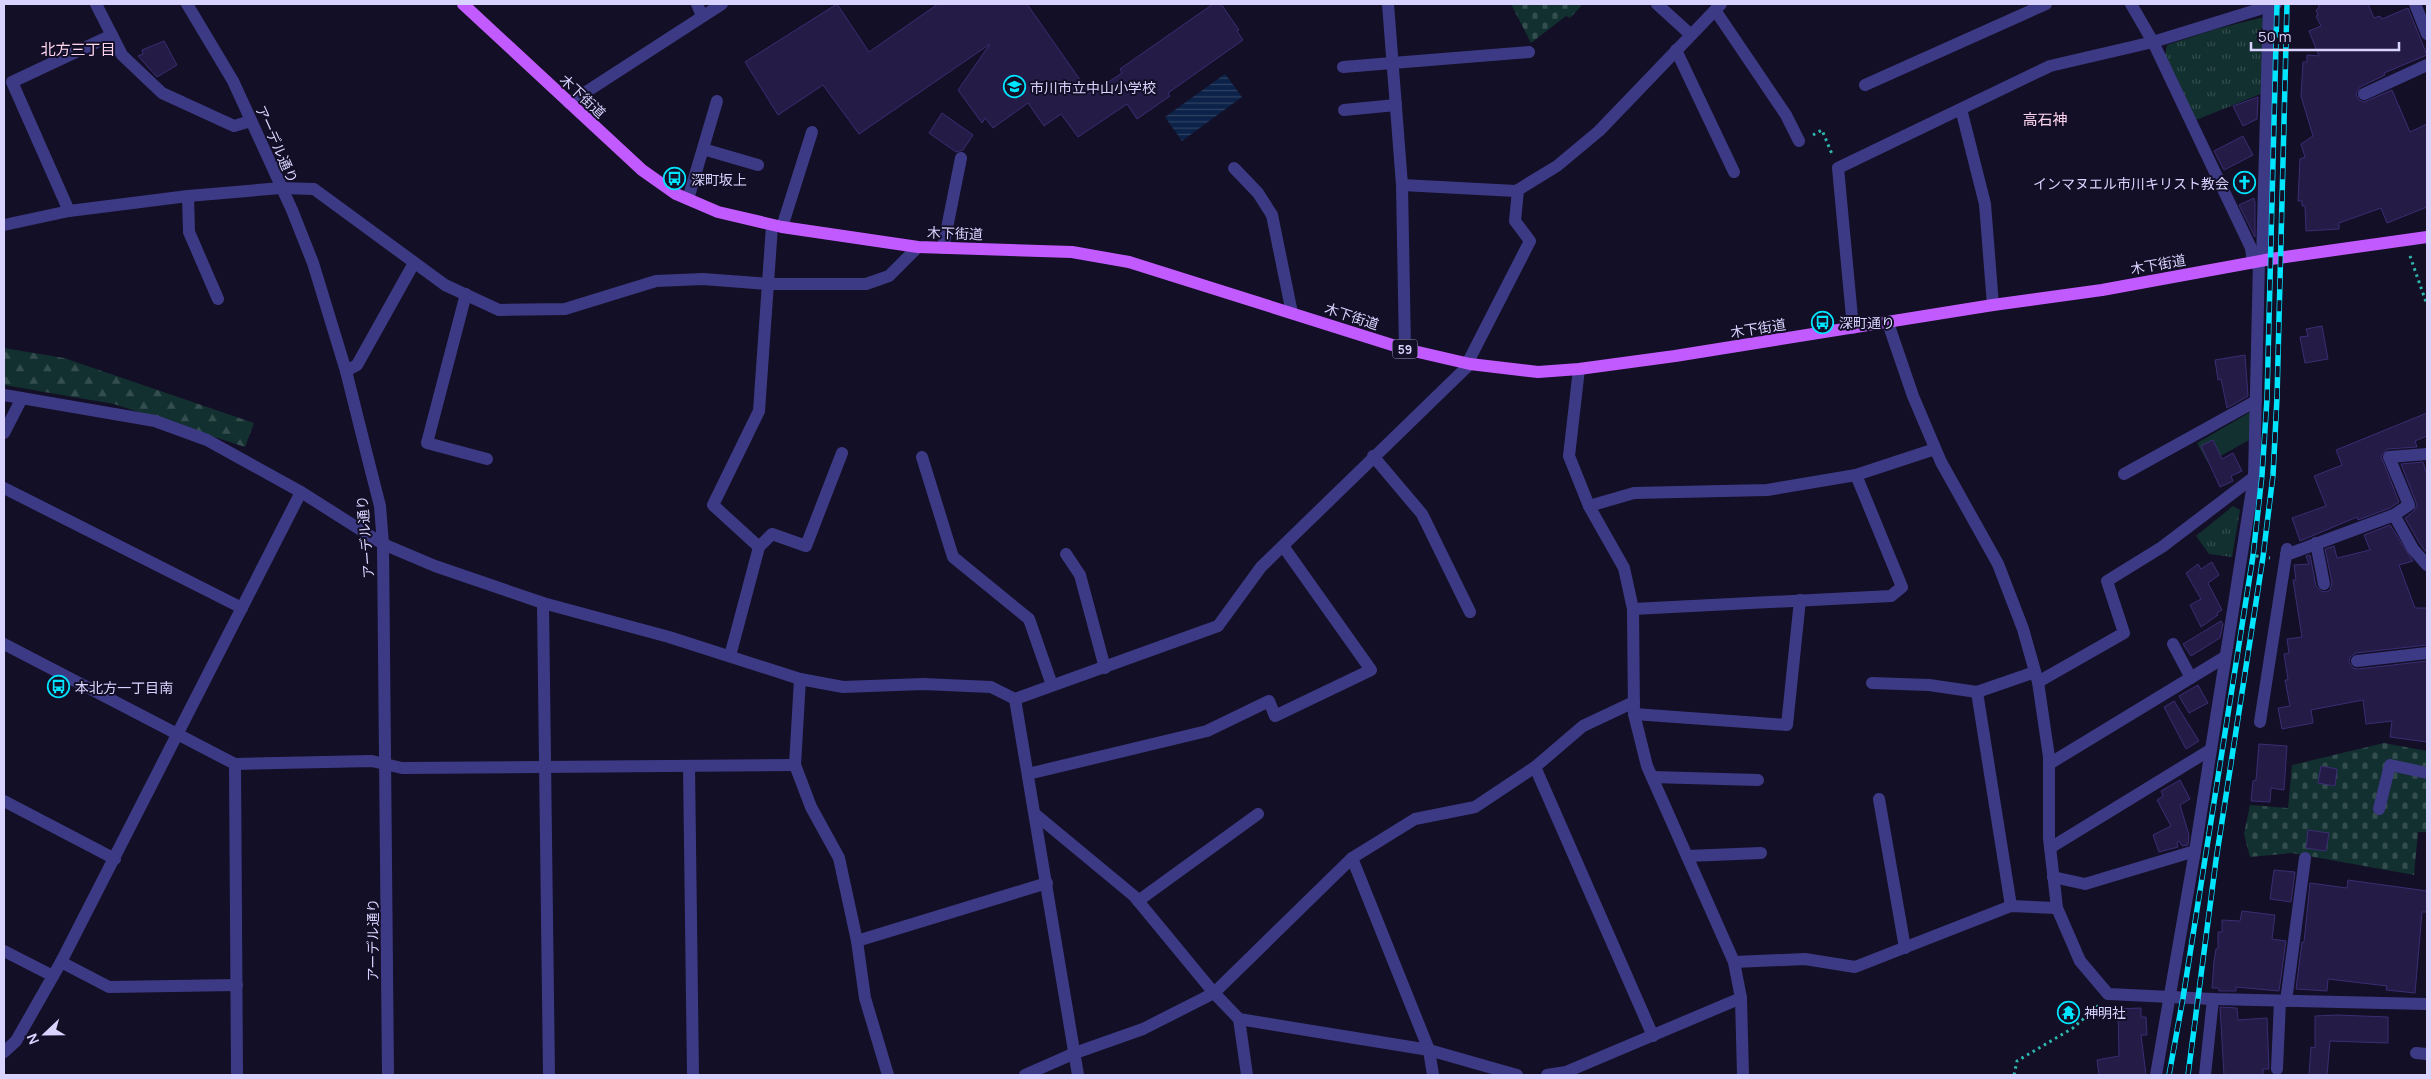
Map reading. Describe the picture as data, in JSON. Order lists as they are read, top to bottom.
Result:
{
  "streets": {
    "main road": ["木下街道", "59"],
    "street": ["アーデル通り"]
  },
  "districts": ["北方三丁目", "高石神"],
  "places": {
    "school or university": ["市川市立中山小学校"],
    "bus stop": ["深町坂上", "深町通り", "本北方一丁目南"],
    "church": ["インマヌエル市川キリスト教会"],
    "temple": ["神明社"]
  },
  "scale_bar": "50 m",
  "north": "left"
}
